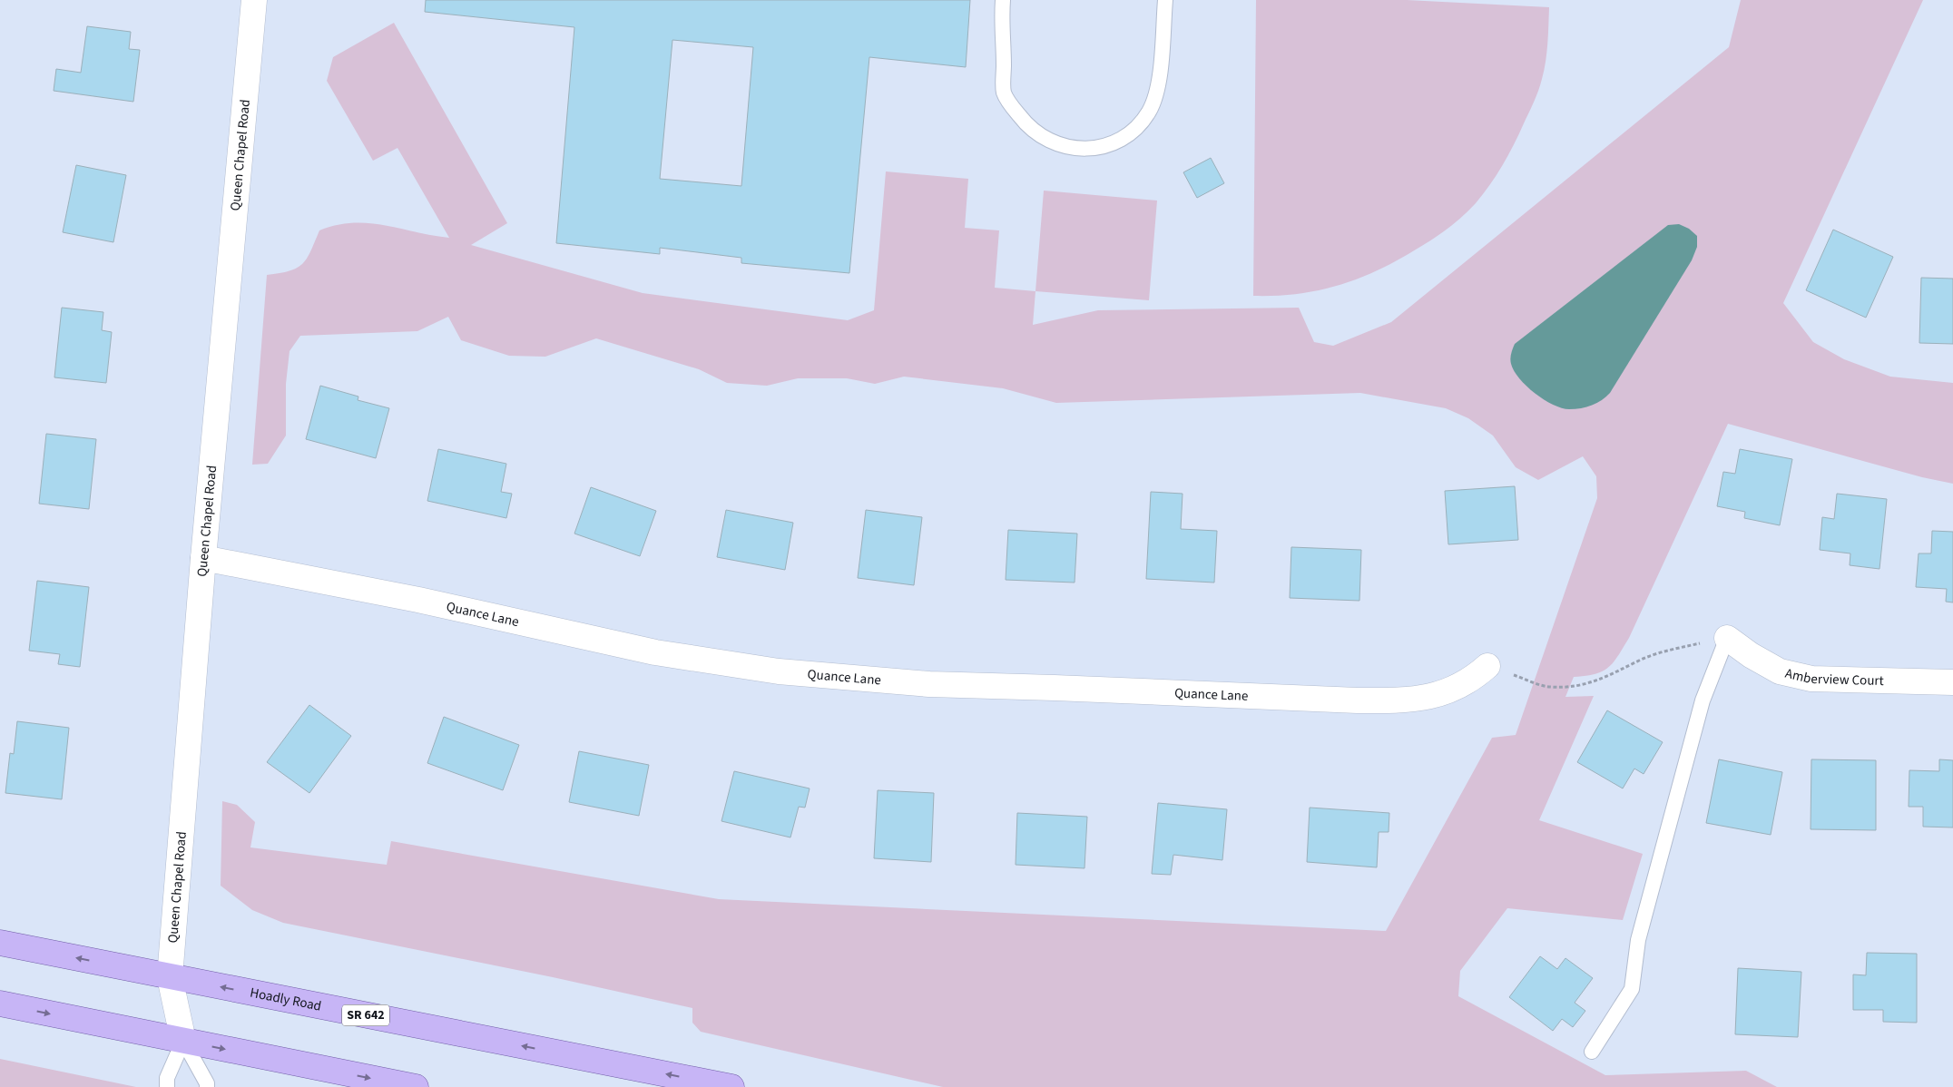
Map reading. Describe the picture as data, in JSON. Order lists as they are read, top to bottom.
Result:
{
  "streets": {
    "main road": ["Hoadly Road", "SR 642"],
    "street": ["Queen Chapel Road", "Quance Lane", "Amberview Court"]
  },
  "crossings": [
    ["Queen Chapel Road", "Quance Lane"],
    ["Queen Chapel Road", "Hoadly Road"]
  ]
}
